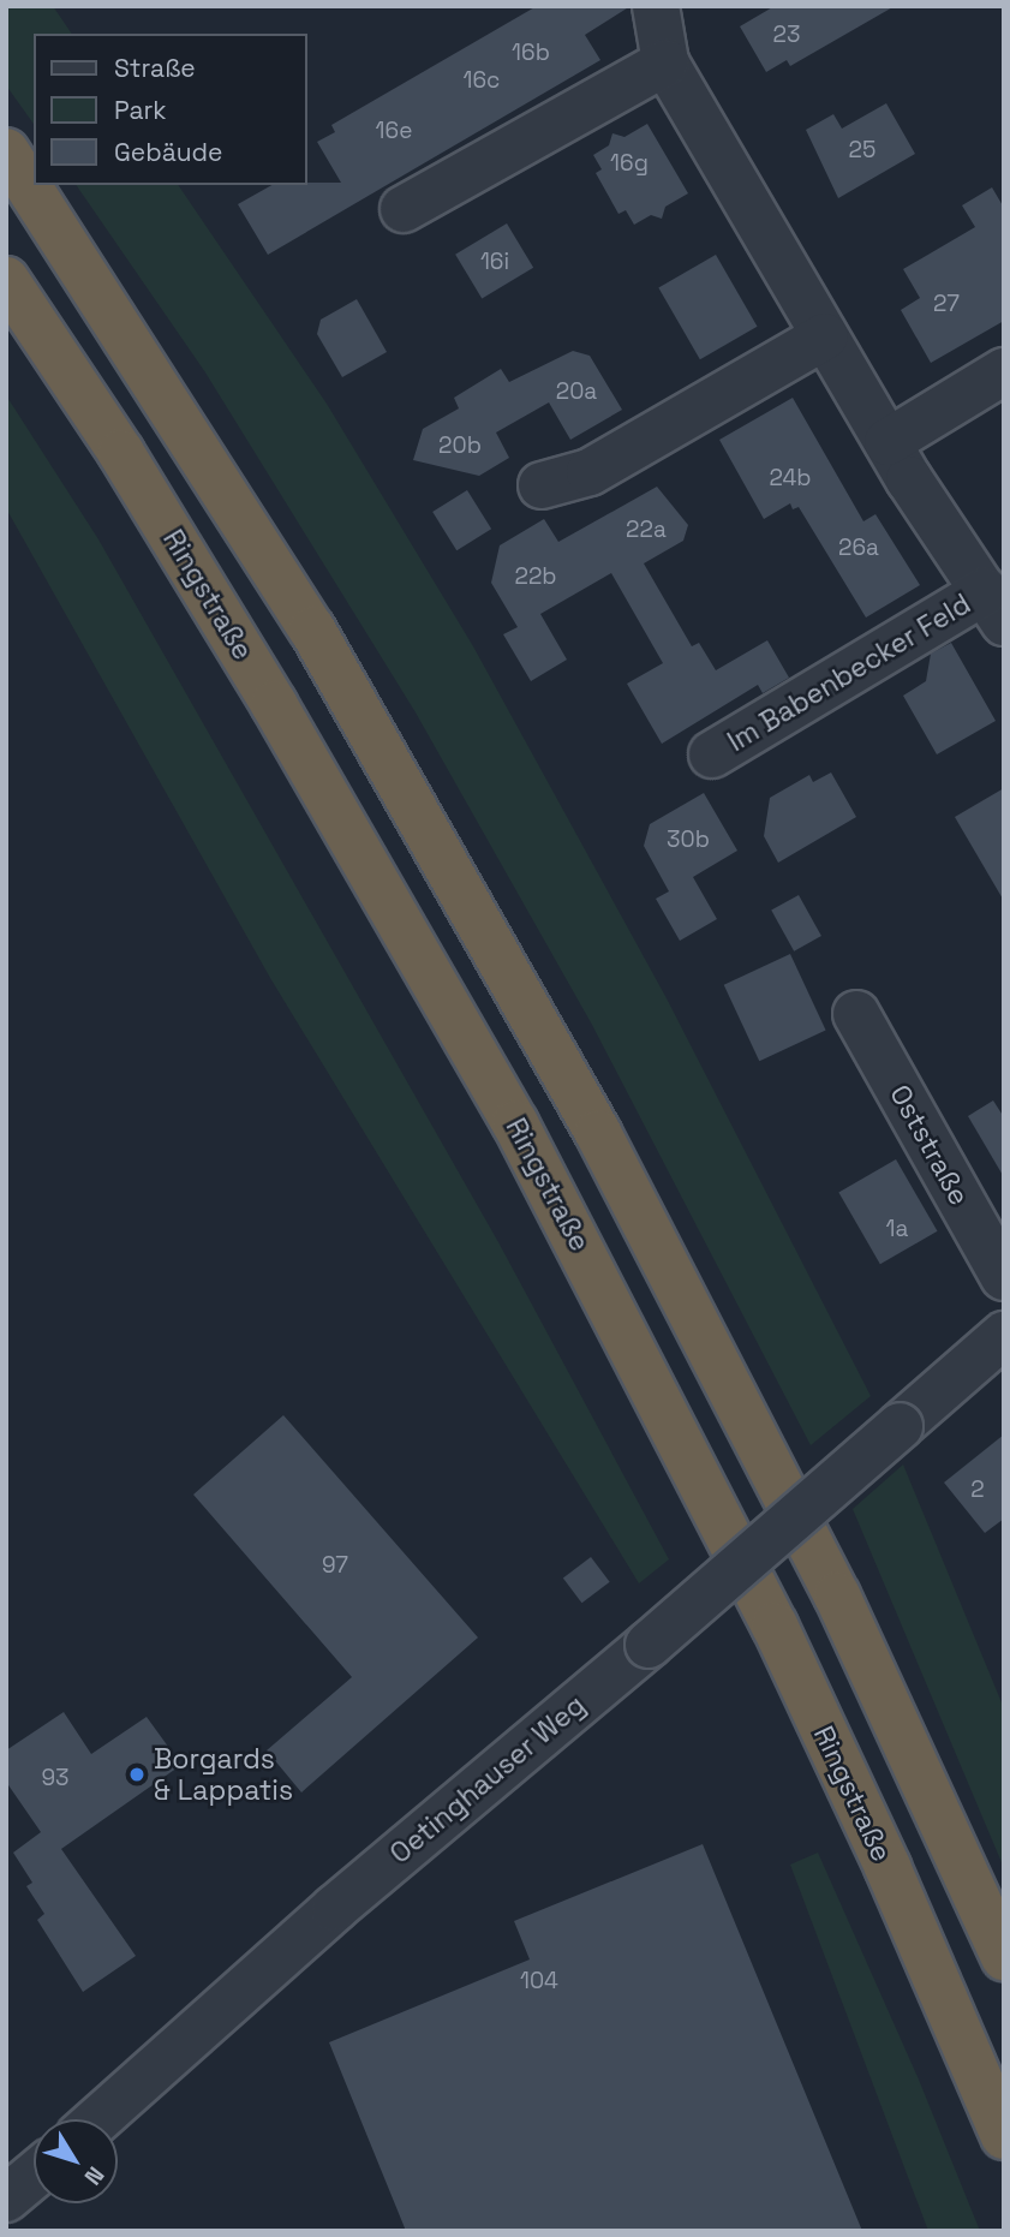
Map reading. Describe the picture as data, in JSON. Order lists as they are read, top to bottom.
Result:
{
  "streets": {
    "highway": ["Ringstraße"],
    "street": ["Im Babenbecker Feld", "Oststraße", "Oetinghauser Weg"]
  },
  "places": ["Borgards & Lappatis"],
  "house_numbers": [
    "23",
    "16b",
    "16c",
    "16e",
    "25",
    "16g",
    "16i",
    "27",
    "20a",
    "20b",
    "24b",
    "22a",
    "26a",
    "22b",
    "30b",
    "1a",
    "2",
    "97",
    "93",
    "104"
  ],
  "legend": ["Straße", "Park", "Gebäude"],
  "north": "bottom right"
}
